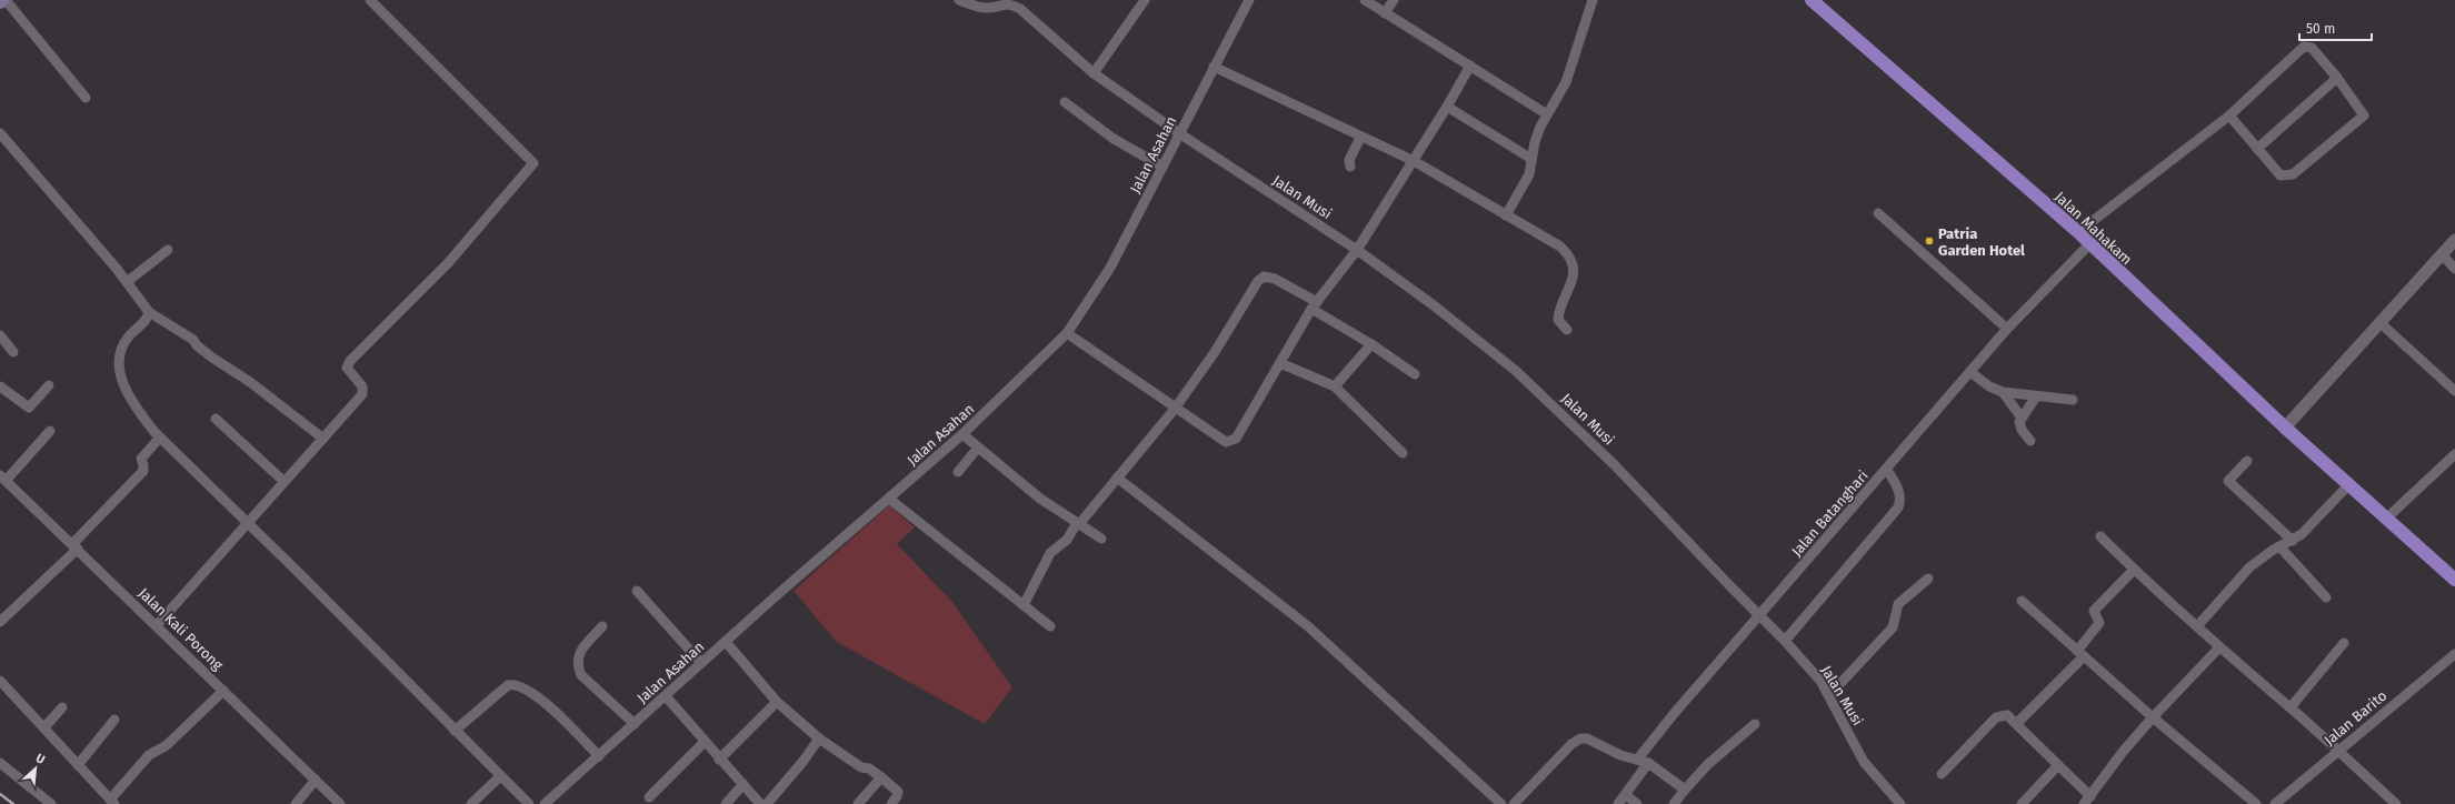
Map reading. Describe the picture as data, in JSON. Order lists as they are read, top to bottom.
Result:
{
  "streets": {
    "main road": ["Jalan Mahakam"],
    "street": [
      "Jalan Asahan",
      "Jalan Musi",
      "Jalan Batanghari",
      "Jalan Kali Porong",
      "Jalan Barito"
    ]
  },
  "crossings": [
    ["Jalan Asahan", "Jalan Musi"],
    ["Jalan Musi", "Jalan Batanghari"],
    ["Jalan Mahakam", "Jalan Batanghari"]
  ],
  "places": ["Patria Garden Hotel"],
  "scale_bar": "50 m",
  "north": "top right"
}
